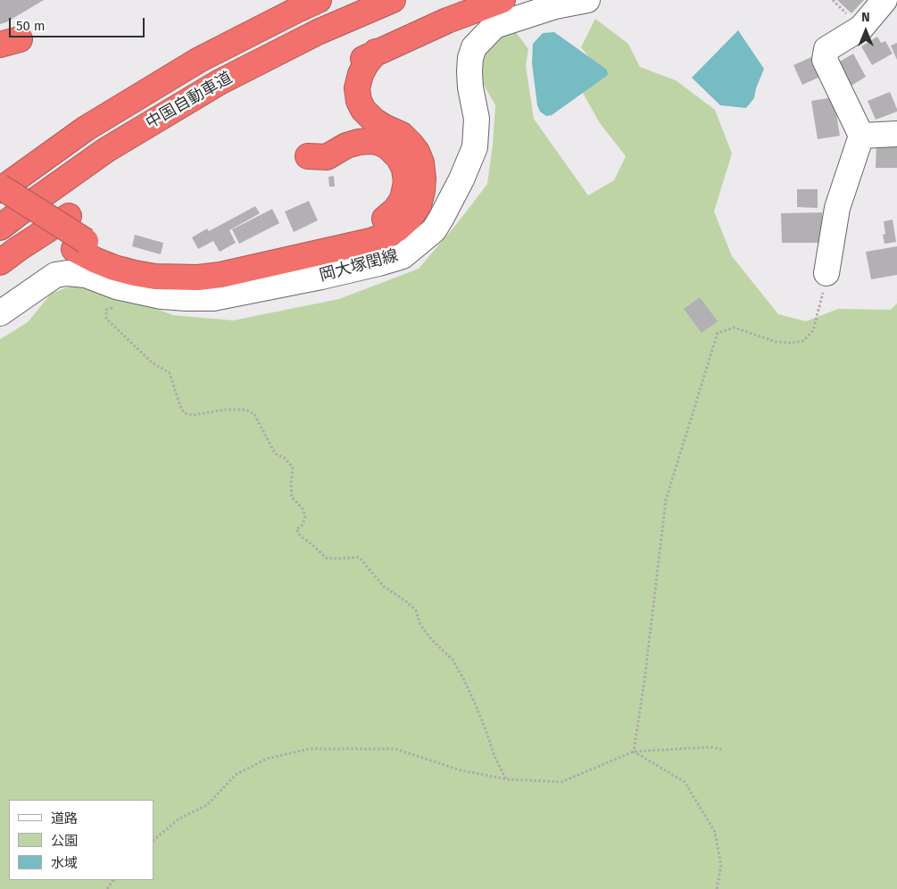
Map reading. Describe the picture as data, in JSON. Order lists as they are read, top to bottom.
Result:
{
  "streets": {
    "highway": ["中国自動車道"],
    "street": ["岡大塚閏線"]
  },
  "legend": ["道路", "公園", "水域"],
  "scale_bar": "50 m",
  "north": "top"
}
